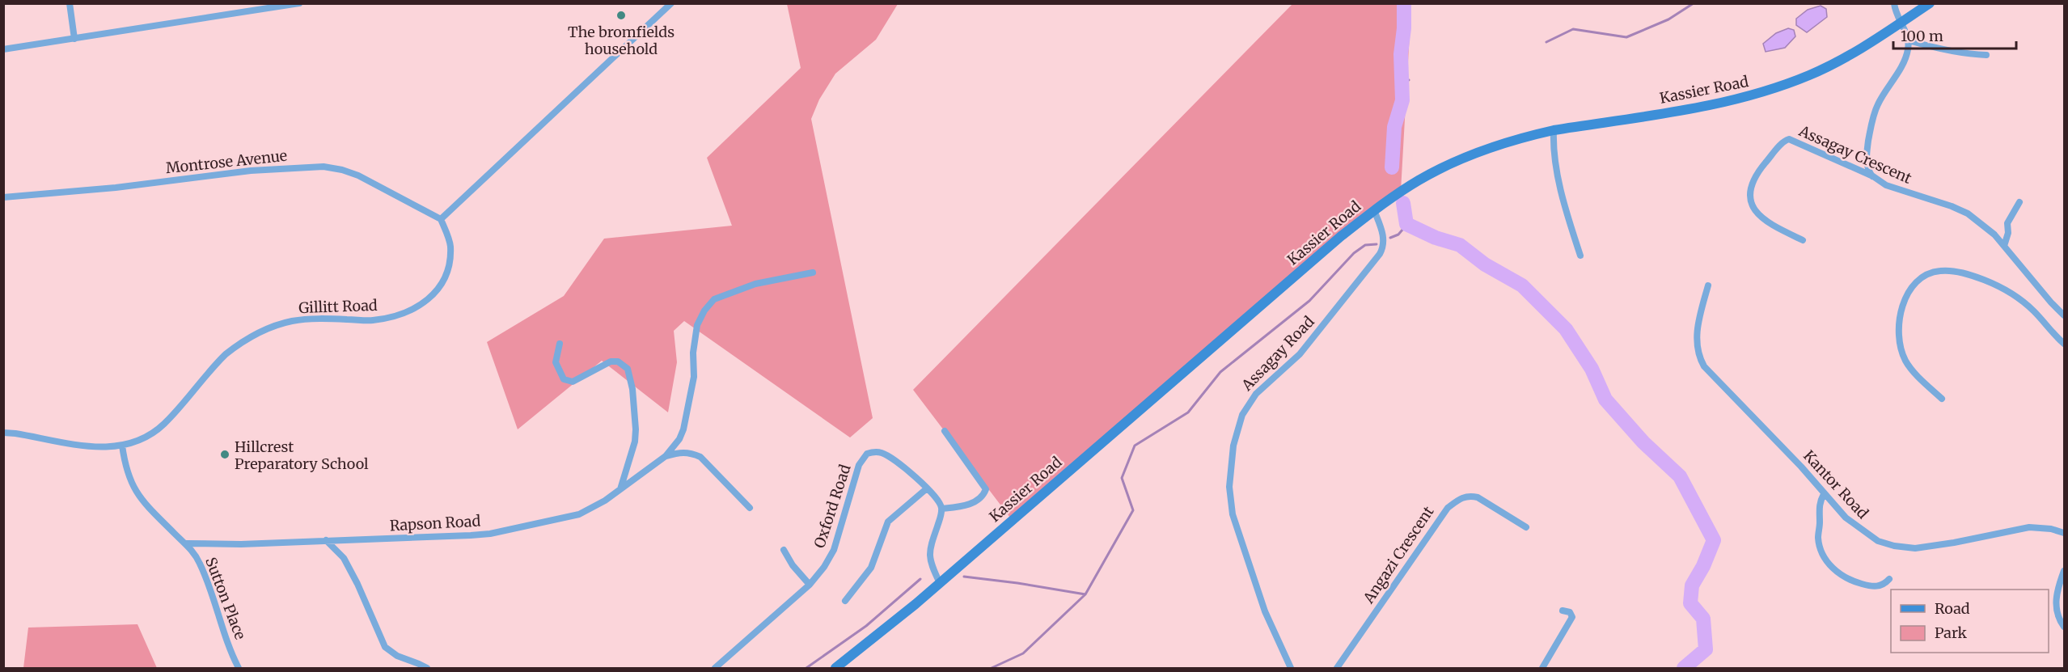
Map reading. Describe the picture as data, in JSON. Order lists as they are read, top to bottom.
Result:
{
  "streets": {
    "main road": ["Kassier Road"],
    "street": [
      "Assagay Crescent",
      "Montrose Avenue",
      "Gillitt Road",
      "Assagay Road",
      "Kantor Road",
      "Oxford Road",
      "Rapson Road",
      "Angazi Crescent",
      "Sutton Place"
    ]
  },
  "crossings": [
    ["Kassier Road", "Assagay Road"],
    ["Montrose Avenue", "Gillitt Road"],
    ["Gillitt Road", "Sutton Place"],
    ["Rapson Road", "Sutton Place"]
  ],
  "places": ["The bromfields household", "Hillcrest Preparatory School"],
  "legend": ["Road", "Park"],
  "scale_bar": "100 m"
}
